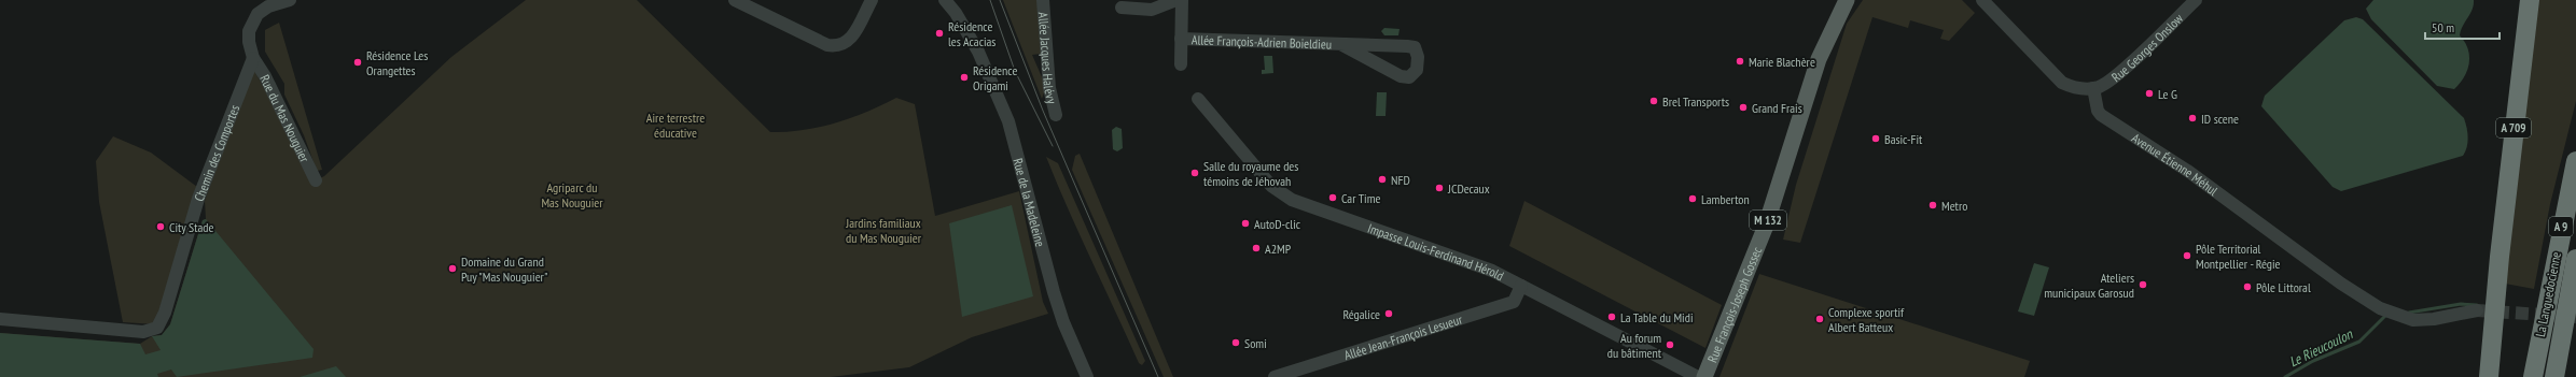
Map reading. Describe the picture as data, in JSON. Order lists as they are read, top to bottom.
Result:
{
  "streets": {
    "highway": ["A 709", "A 9", "La Languedocienne"],
    "main road": ["M 132", "Rue François-Joseph Gossec"],
    "street": [
      "Allée François-Adrien Boieldieu",
      "Rue Georges Onslow",
      "Allée Jacques Halévy",
      "Rue du Mas Nouguier",
      "Chemin des Comportes",
      "Avenue Étienne Méhul",
      "Rue de la Madeleine",
      "Impasse Louis-Ferdinand Hérold",
      "Allée Jean-François Lesueur"
    ]
  },
  "crossings": [
    ["Rue Georges Onslow", "Avenue Étienne Méhul"],
    ["Rue du Mas Nouguier", "Chemin des Comportes"],
    ["Impasse Louis-Ferdinand Hérold", "Allée Jean-François Lesueur"]
  ],
  "water": ["Le Rieucoulon"],
  "parks": ["Aire terrestre éducative", "Agriparc du Mas Nouguier", "Jardins familiaux du Mas Nouguier"],
  "places": [
    "Résidence les Acacias",
    "Marie Blachère",
    "Résidence Les Orangettes",
    "Résidence Origami",
    "Le G",
    "Brel Transports",
    "Grand Frais",
    "ID scene",
    "Basic-Fit",
    "Salle du royaume des témoins de Jéhovah",
    "NFD",
    "JCDecaux",
    "Car Time",
    "Lamberton",
    "Metro",
    "AutoD-clic",
    "City Stade",
    "A2MP",
    "Pôle Territorial Montpellier - Régie",
    "Domaine du Grand Puy \"Mas Nouguier\"",
    "Ateliers municipaux Garosud",
    "Pôle Littoral",
    "Régalice",
    "La Table du Midi",
    "Complexe sportif Albert Batteux",
    "Somi",
    "Au forum du bâtiment"
  ],
  "scale_bar": "50 m"
}
